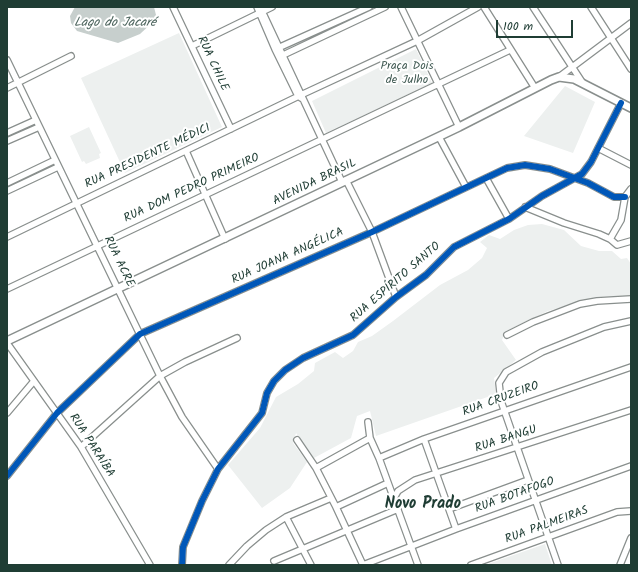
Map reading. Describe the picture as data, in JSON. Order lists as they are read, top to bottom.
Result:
{
  "streets": {
    "street": [
      "RUA CHILE",
      "RUA PRESIDENTE MÉDICI",
      "AVENIDA BRASIL",
      "RUA DOM PEDRO PRIMEIRO",
      "RUA JOANA ANGÉLICA",
      "RUA ACRE",
      "RUA ESPÍRITO SANTO",
      "RUA CRUZEIRO",
      "RUA BANGU",
      "RUA PARAÍBA",
      "RUA BOTAFOGO",
      "RUA PALMEIRAS"
    ]
  },
  "crossings": [
    ["RUA CHILE", "RUA PRESIDENTE MÉDICI"],
    ["RUA PRESIDENTE MÉDICI", "RUA ACRE"],
    ["AVENIDA BRASIL", "RUA ACRE"],
    ["AVENIDA BRASIL", "RUA PARAÍBA"],
    ["RUA DOM PEDRO PRIMEIRO", "RUA ACRE"],
    ["RUA JOANA ANGÉLICA", "RUA ACRE"],
    ["RUA JOANA ANGÉLICA", "RUA ESPÍRITO SANTO"],
    ["RUA JOANA ANGÉLICA", "RUA PARAÍBA"],
    ["RUA ACRE", "RUA ESPÍRITO SANTO"]
  ],
  "districts": ["Novo Prado"],
  "water": ["Lago do Jacaré"],
  "parks": ["Praça Dois de Julho"],
  "scale_bar": "100 m"
}
